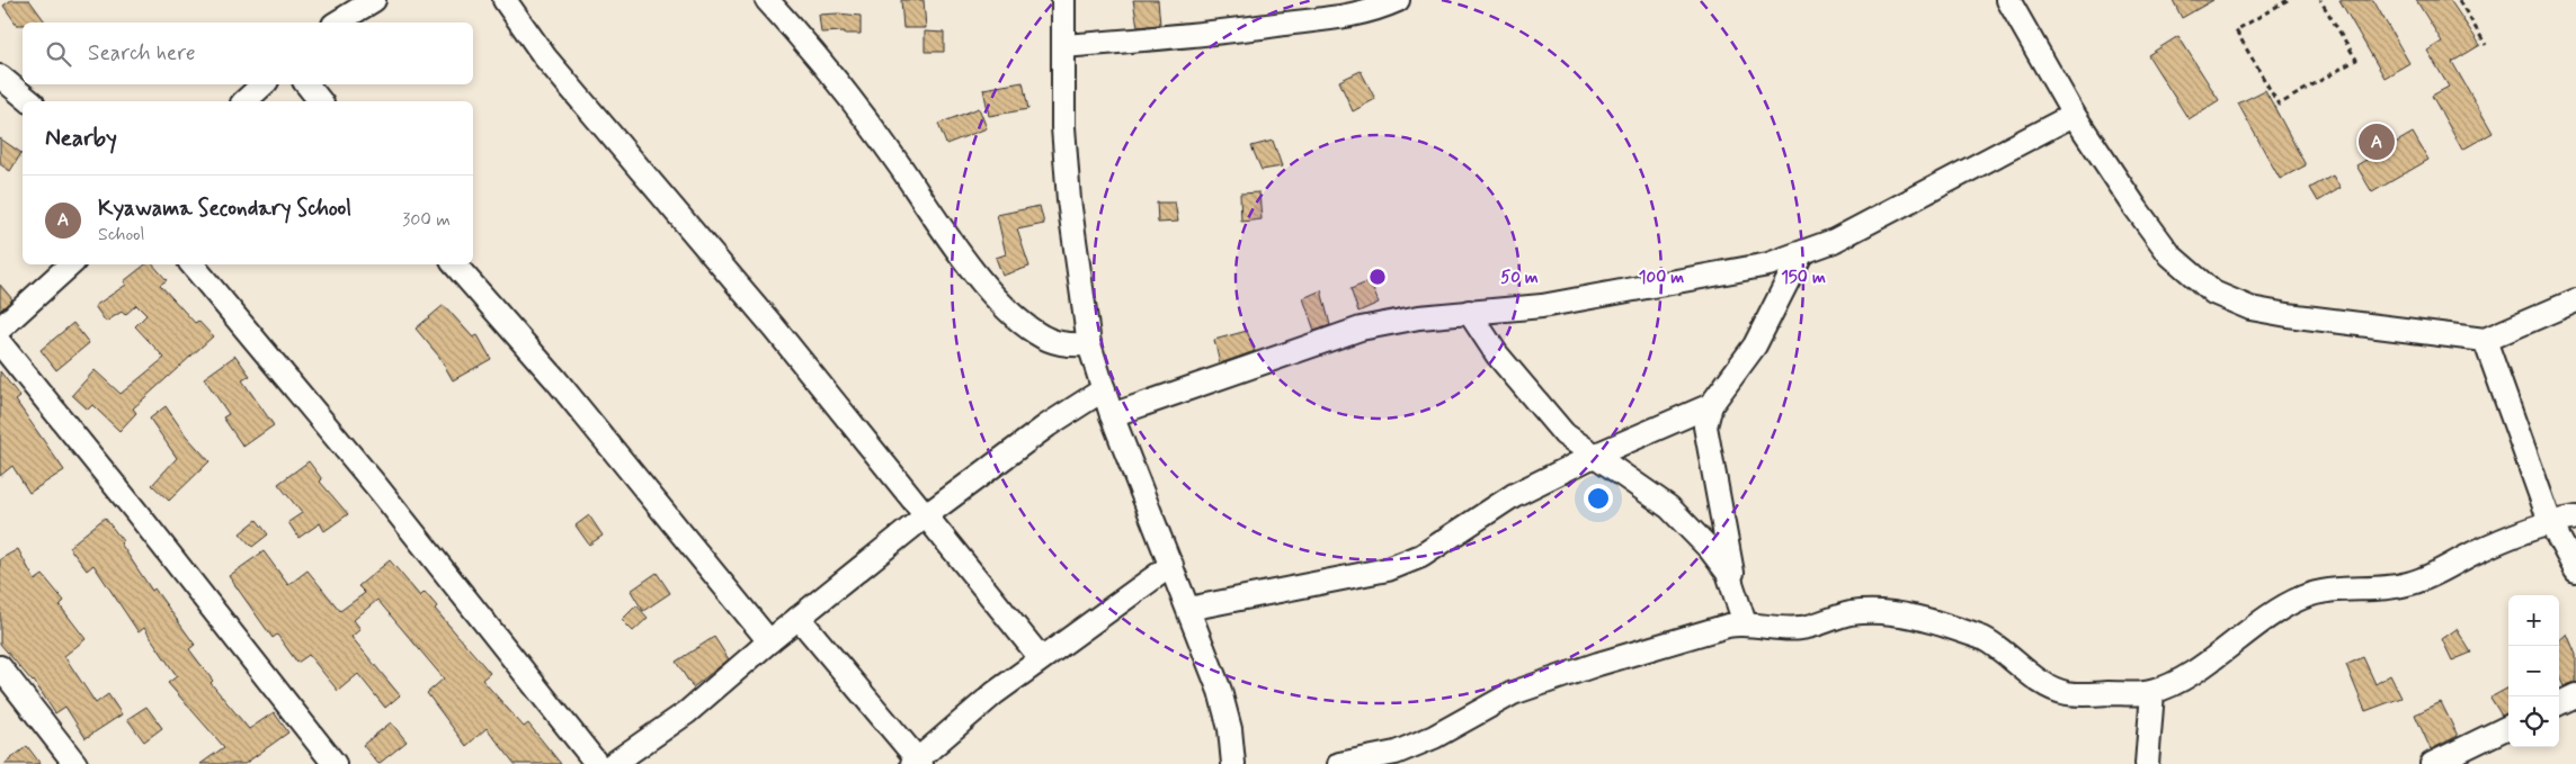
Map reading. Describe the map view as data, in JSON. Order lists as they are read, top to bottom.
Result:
{
  "page": {
    "search": "Search here",
    "heading": "Nearby",
    "pins": "A",
    "list": [
      {
        "mark": "A",
        "name": "Kyawama Secondary School",
        "note": "School",
        "value": "300 m"
      }
    ],
    "map_buttons": ["+", "−"]
  },
  "rings": ["50 m", "100 m", "150 m"]
}
